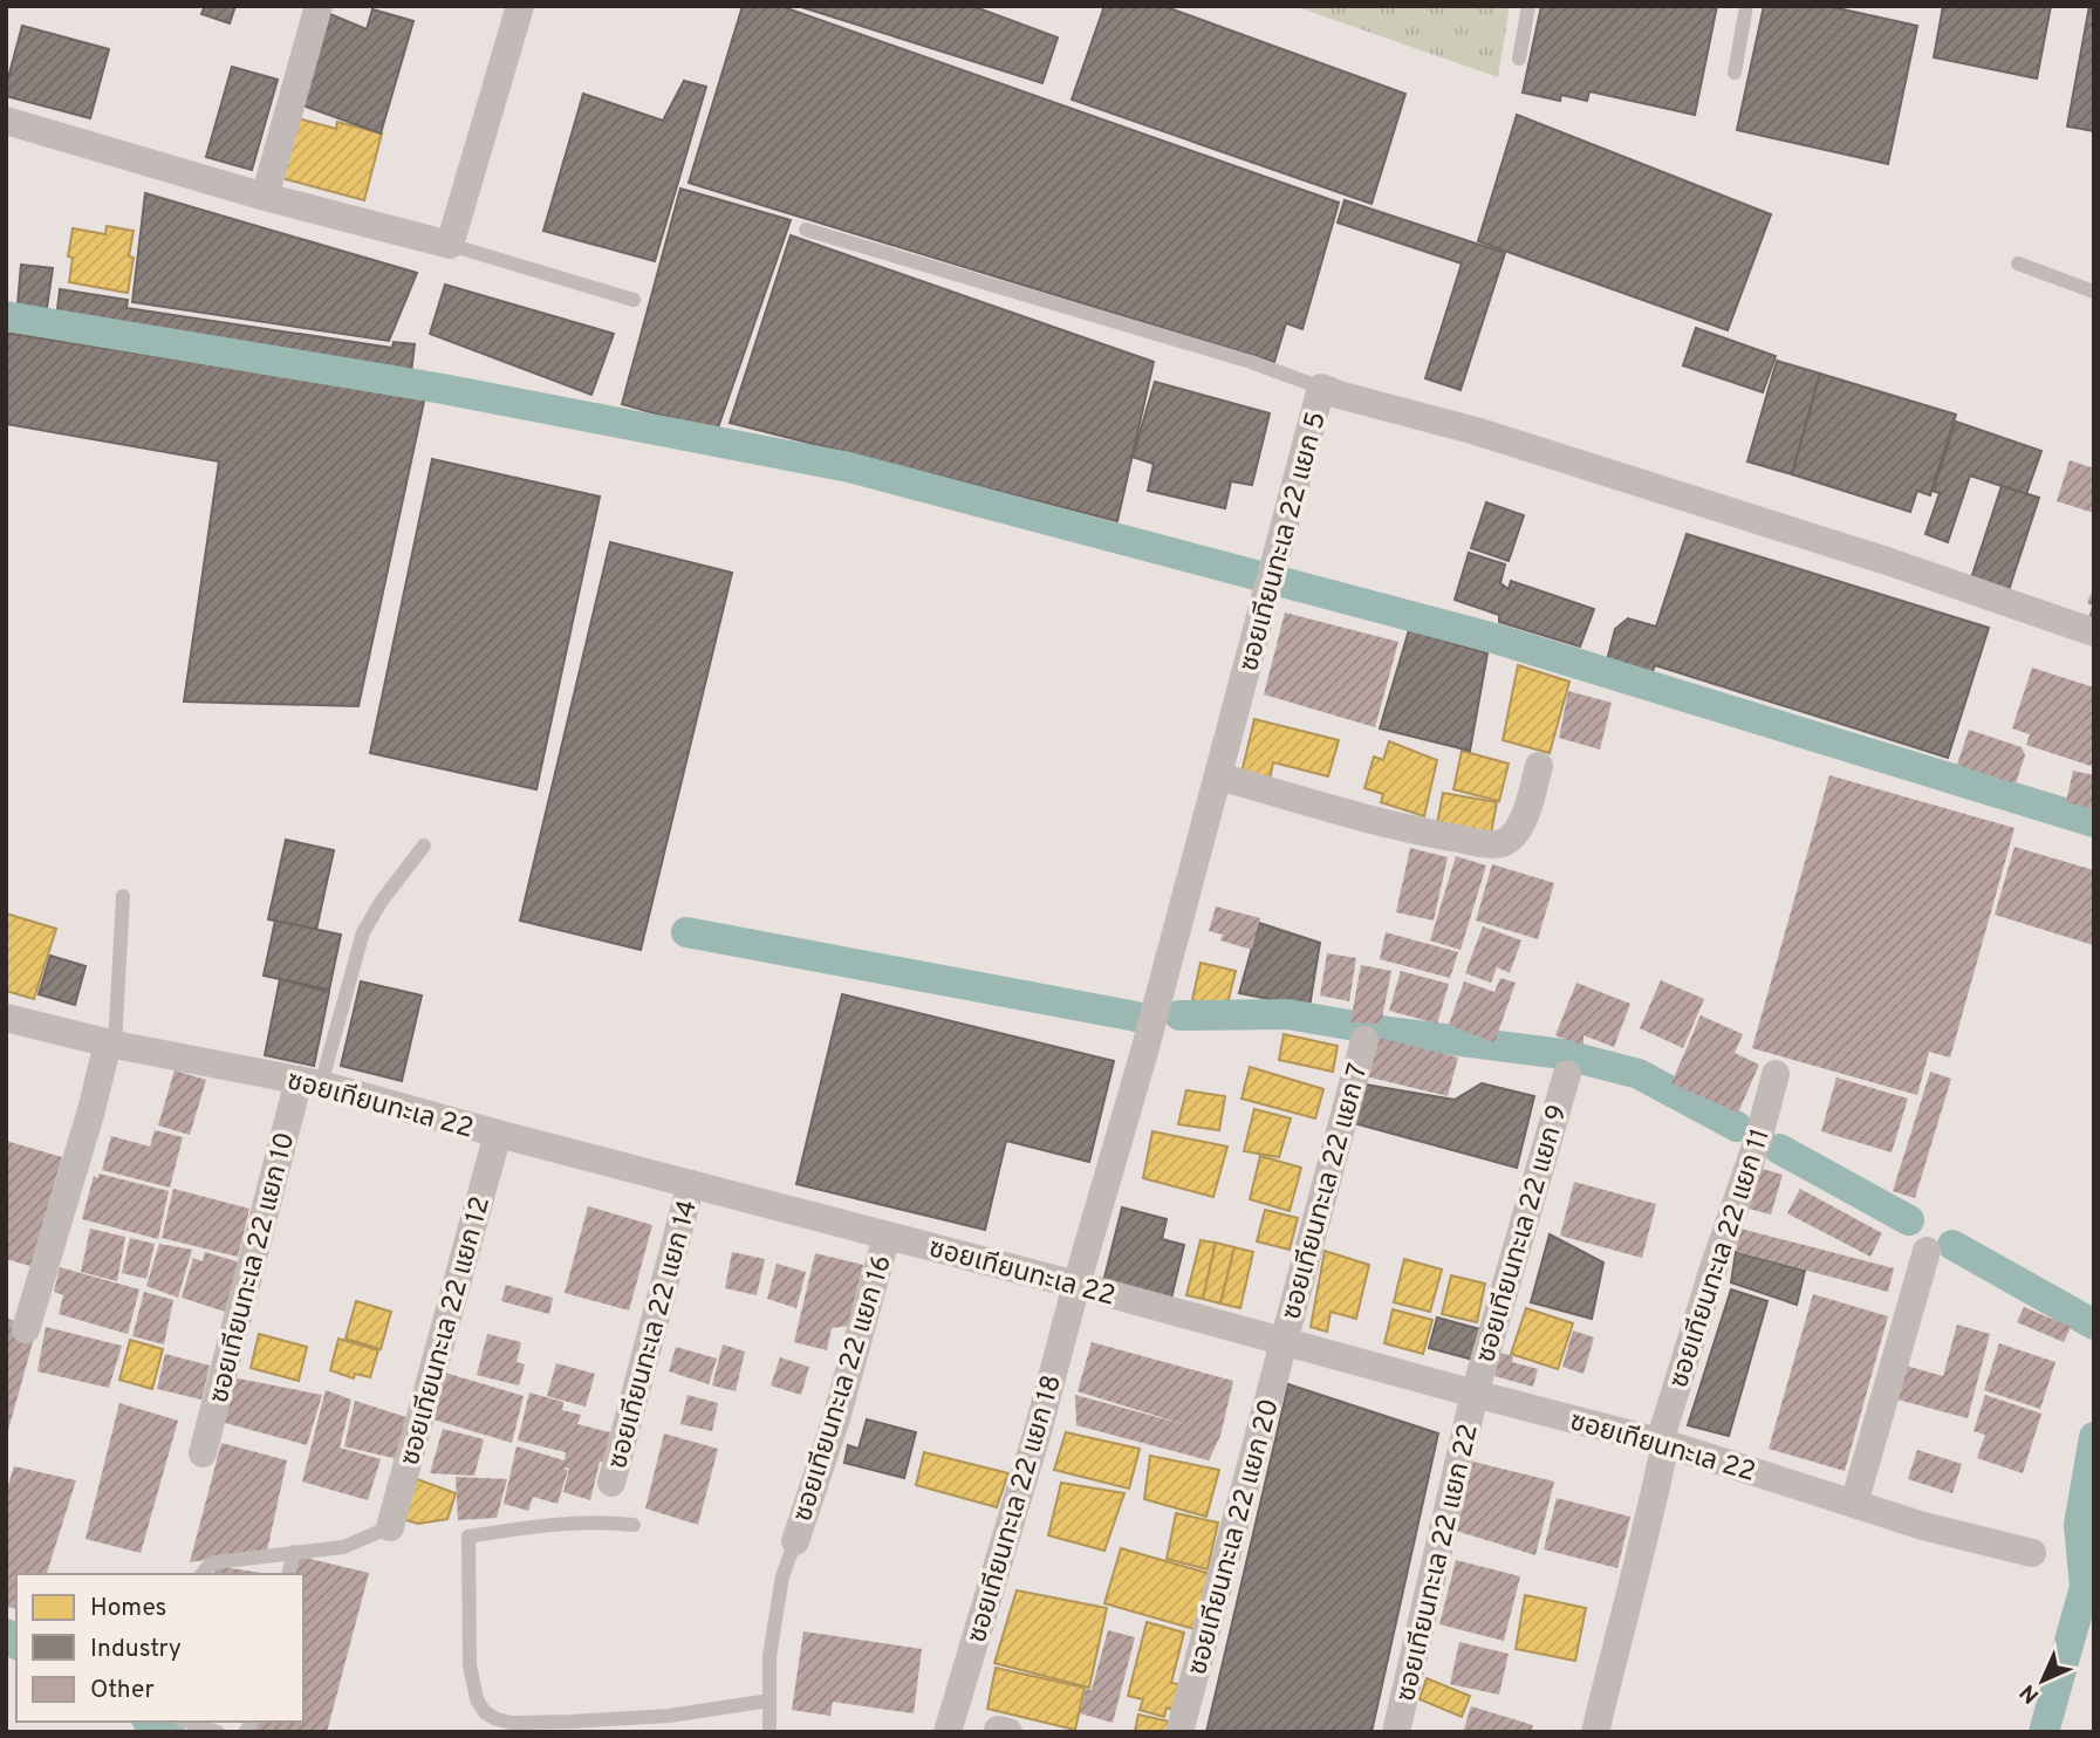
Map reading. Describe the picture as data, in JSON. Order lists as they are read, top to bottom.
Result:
{
  "streets": {
    "street": [
      "ซอยเทียนทะเล 22 แยก 5",
      "ซอยเทียนทะเล 22",
      "ซอยเทียนทะเล 22 แยก 7",
      "ซอยเทียนทะเล 22 แยก 9",
      "ซอยเทียนทะเล 22 แยก 11",
      "ซอยเทียนทะเล 22 แยก 10",
      "ซอยเทียนทะเล 22 แยก 12",
      "ซอยเทียนทะเล 22 แยก 14",
      "ซอยเทียนทะเล 22 แยก 16",
      "ซอยเทียนทะเล 22 แยก 18",
      "ซอยเทียนทะเล 22 แยก 20",
      "ซอยเทียนทะเล 22 แยก 22"
    ]
  },
  "crossings": [
    ["ซอยเทียนทะเล 22 แยก 5", "ซอยเทียนทะเล 22"],
    ["ซอยเทียนทะเล 22 แยก 5", "ซอยเทียนทะเล 22 แยก 18"],
    ["ซอยเทียนทะเล 22", "ซอยเทียนทะเล 22 แยก 7"],
    ["ซอยเทียนทะเล 22", "ซอยเทียนทะเล 22 แยก 9"],
    ["ซอยเทียนทะเล 22", "ซอยเทียนทะเล 22 แยก 11"],
    ["ซอยเทียนทะเล 22", "ซอยเทียนทะเล 22 แยก 10"],
    ["ซอยเทียนทะเล 22", "ซอยเทียนทะเล 22 แยก 12"],
    ["ซอยเทียนทะเล 22", "ซอยเทียนทะเล 22 แยก 14"],
    ["ซอยเทียนทะเล 22", "ซอยเทียนทะเล 22 แยก 16"],
    ["ซอยเทียนทะเล 22", "ซอยเทียนทะเล 22 แยก 18"],
    ["ซอยเทียนทะเล 22", "ซอยเทียนทะเล 22 แยก 20"],
    ["ซอยเทียนทะเล 22", "ซอยเทียนทะเล 22 แยก 22"],
    ["ซอยเทียนทะเล 22 แยก 7", "ซอยเทียนทะเล 22 แยก 20"],
    ["ซอยเทียนทะเล 22 แยก 9", "ซอยเทียนทะเล 22 แยก 22"]
  ],
  "legend": ["Homes", "Industry", "Other"],
  "north": "bottom left"
}
